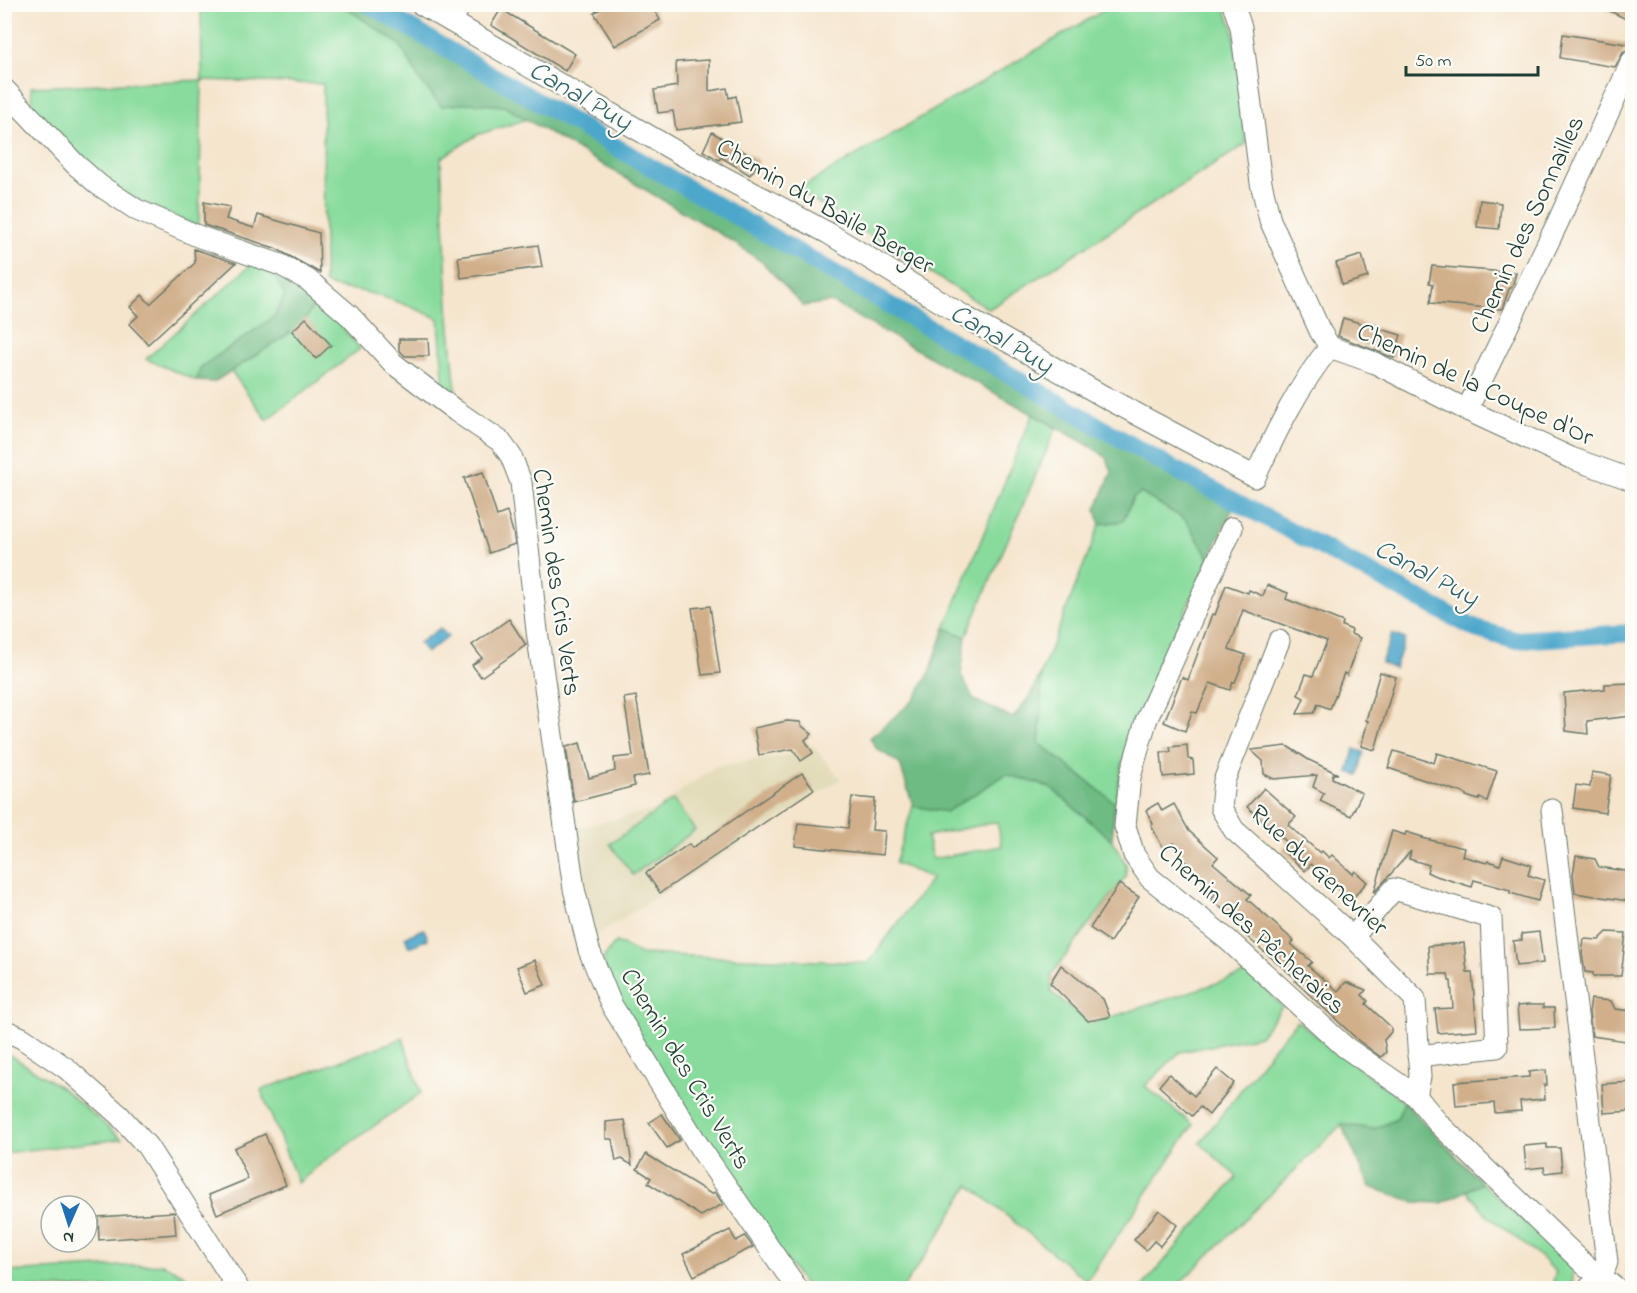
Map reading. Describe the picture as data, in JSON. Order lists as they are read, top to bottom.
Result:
{
  "streets": {
    "street": [
      "Chemin du Baile Berger",
      "Chemin des Sonnailles",
      "Chemin de la Coupe d'Or",
      "Chemin des Cris Verts",
      "Rue du Genevrier",
      "Chemin des Pêcheraies"
    ]
  },
  "crossings": [
    ["Chemin du Baile Berger", "Chemin de la Coupe d'Or"],
    ["Chemin des Sonnailles", "Chemin de la Coupe d'Or"],
    ["Rue du Genevrier", "Chemin des Pêcheraies"]
  ],
  "water": ["Canal Puy"],
  "scale_bar": "50 m",
  "north": "bottom"
}
